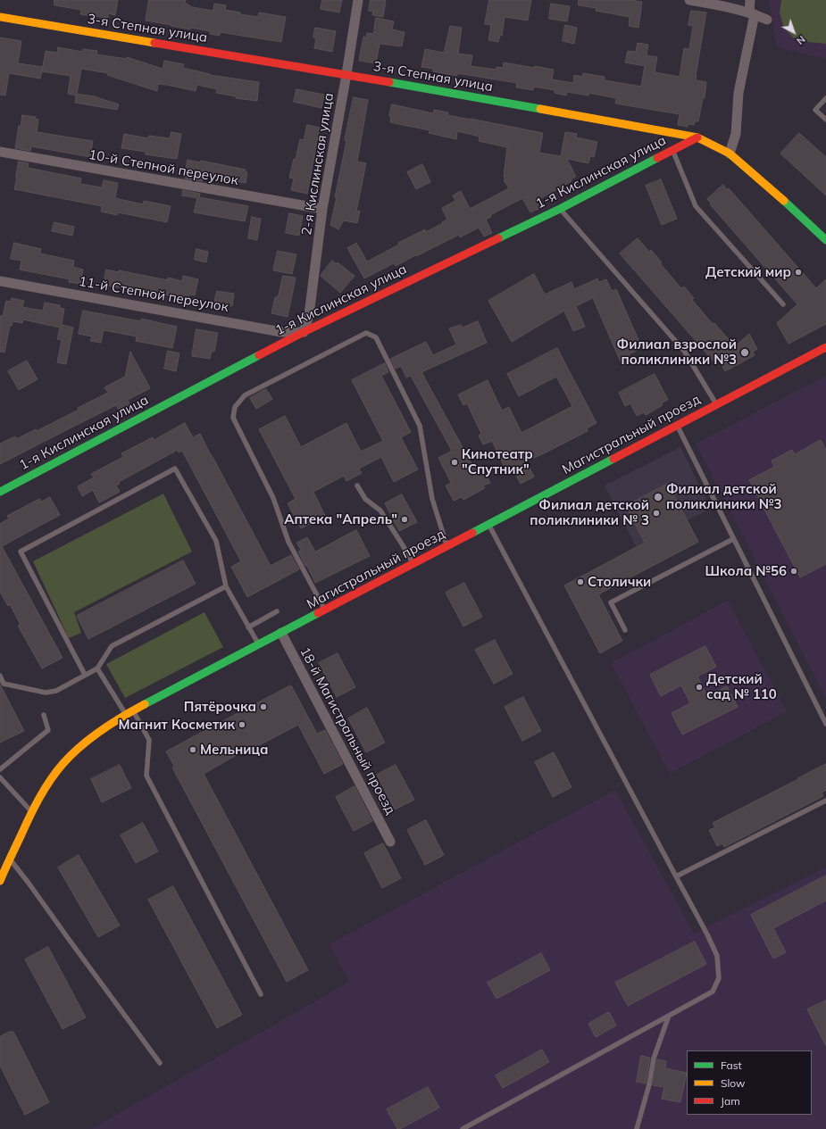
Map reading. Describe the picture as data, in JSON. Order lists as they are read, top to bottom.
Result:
{
  "streets": {
    "street": [
      "3-я Степная улица",
      "2-я Кислинская улица",
      "10-й Степной переулок",
      "1-я Кислинская улица",
      "11-й Степной переулок",
      "Магистральный проезд",
      "18-й Магистральный проезд"
    ]
  },
  "crossings": [
    ["3-я Степная улица", "2-я Кислинская улица"],
    ["3-я Степная улица", "1-я Кислинская улица"],
    ["2-я Кислинская улица", "10-й Степной переулок"],
    ["2-я Кислинская улица", "1-я Кислинская улица"],
    ["2-я Кислинская улица", "11-й Степной переулок"],
    ["1-я Кислинская улица", "11-й Степной переулок"],
    ["Магистральный проезд", "18-й Магистральный проезд"]
  ],
  "places": [
    "Детский мир",
    "Филиал взрослой поликлиники №3",
    "Кинотеатр \"Спутник\"",
    "Филиал детской поликлиники №3",
    "Филиал детской поликлиники № 3",
    "Аптека \"Апрель\"",
    "Школа №56",
    "Столички",
    "Детский сад № 110",
    "Пятёрочка",
    "Магнит Косметик",
    "Мельница"
  ],
  "legend": ["Fast", "Slow", "Jam"],
  "north": "bottom right"
}
